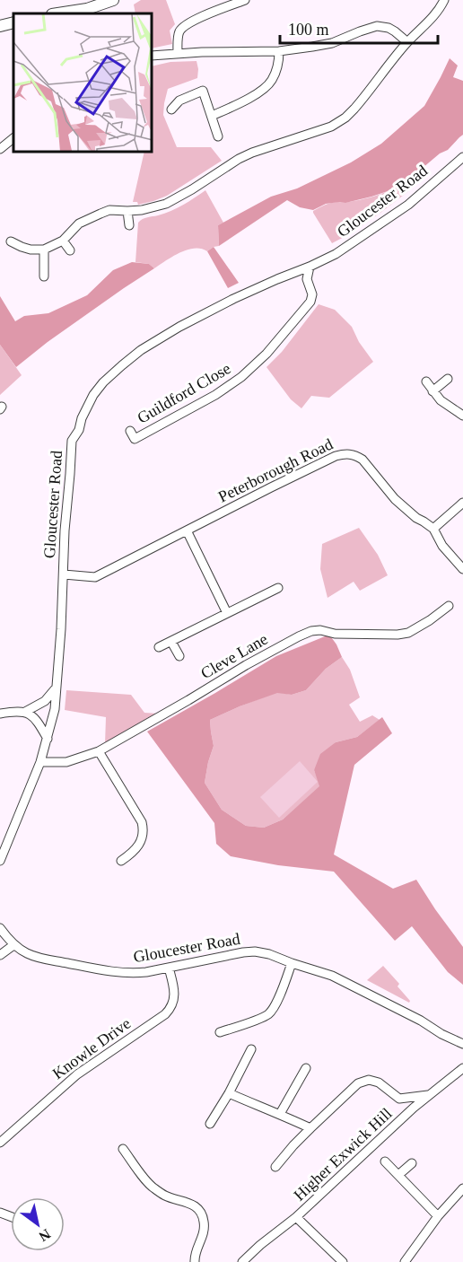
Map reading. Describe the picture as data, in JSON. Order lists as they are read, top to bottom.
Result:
{
  "streets": {
    "street": [
      "Gloucester Road",
      "Guildford Close",
      "Peterborough Road",
      "Cleve Lane",
      "Knowle Drive",
      "Higher Exwick Hill"
    ]
  },
  "crossings": [
    ["Gloucester Road", "Guildford Close"],
    ["Gloucester Road", "Peterborough Road"],
    ["Gloucester Road", "Cleve Lane"],
    ["Gloucester Road", "Knowle Drive"]
  ],
  "scale_bar": "100 m",
  "north": "bottom right"
}
